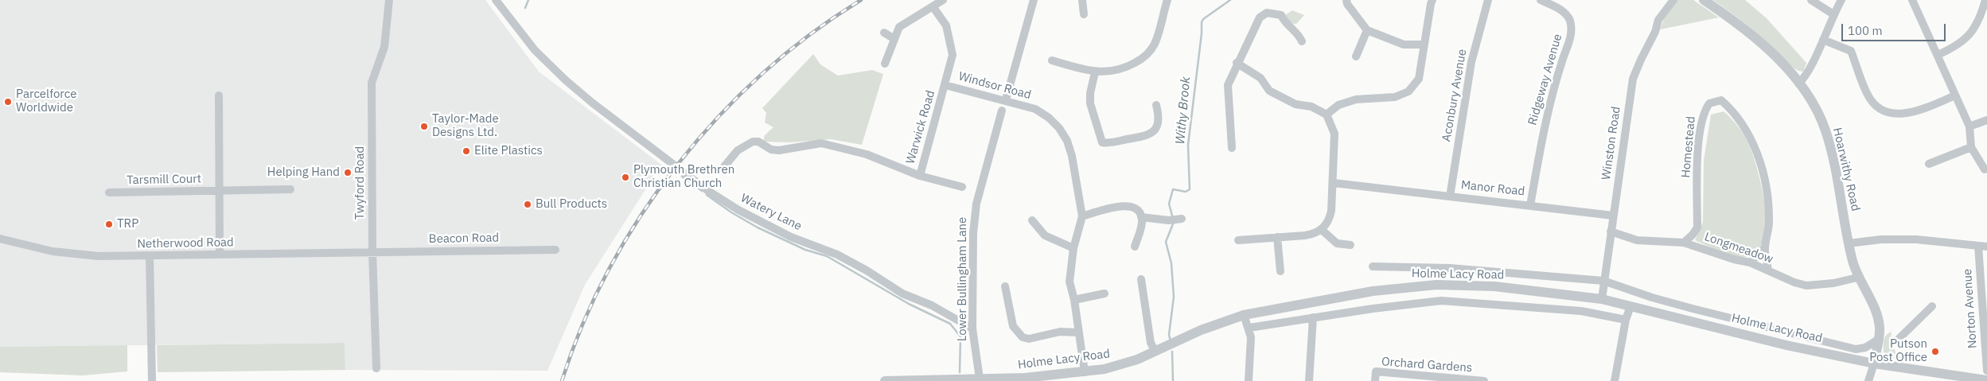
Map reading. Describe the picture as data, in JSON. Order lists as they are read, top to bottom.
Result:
{
  "streets": {
    "street": [
      "Ridgeway Avenue",
      "Windsor Road",
      "Aconbury Avenue",
      "Warwick Road",
      "Winston Road",
      "Homestead",
      "Hoarwithy Road",
      "Tarsmill Court",
      "Twyford Road",
      "Manor Road",
      "Watery Lane",
      "Beacon Road",
      "Netherwood Road",
      "Longmeadow",
      "Holme Lacy Road",
      "Lower Bullingham Lane",
      "Norton Avenue",
      "Orchard Gardens"
    ]
  },
  "crossings": [
    ["Ridgeway Avenue", "Manor Road"],
    ["Windsor Road", "Warwick Road"],
    ["Aconbury Avenue", "Manor Road"],
    ["Winston Road", "Manor Road"],
    ["Winston Road", "Longmeadow"],
    ["Winston Road", "Holme Lacy Road"],
    ["Homestead", "Longmeadow"],
    ["Hoarwithy Road", "Longmeadow"],
    ["Hoarwithy Road", "Holme Lacy Road"],
    ["Tarsmill Court", "Netherwood Road"],
    ["Twyford Road", "Beacon Road"],
    ["Twyford Road", "Netherwood Road"],
    ["Watery Lane", "Lower Bullingham Lane"],
    ["Beacon Road", "Netherwood Road"],
    ["Holme Lacy Road", "Lower Bullingham Lane"]
  ],
  "water": ["Withy Brook"],
  "places": [
    "Parcelforce Worldwide",
    "Taylor-Made Designs Ltd.",
    "Elite Plastics",
    "Helping Hand",
    "Plymouth Brethren Christian Church",
    "Bull Products",
    "TRP",
    "Putson Post Office"
  ],
  "scale_bar": "100 m"
}
